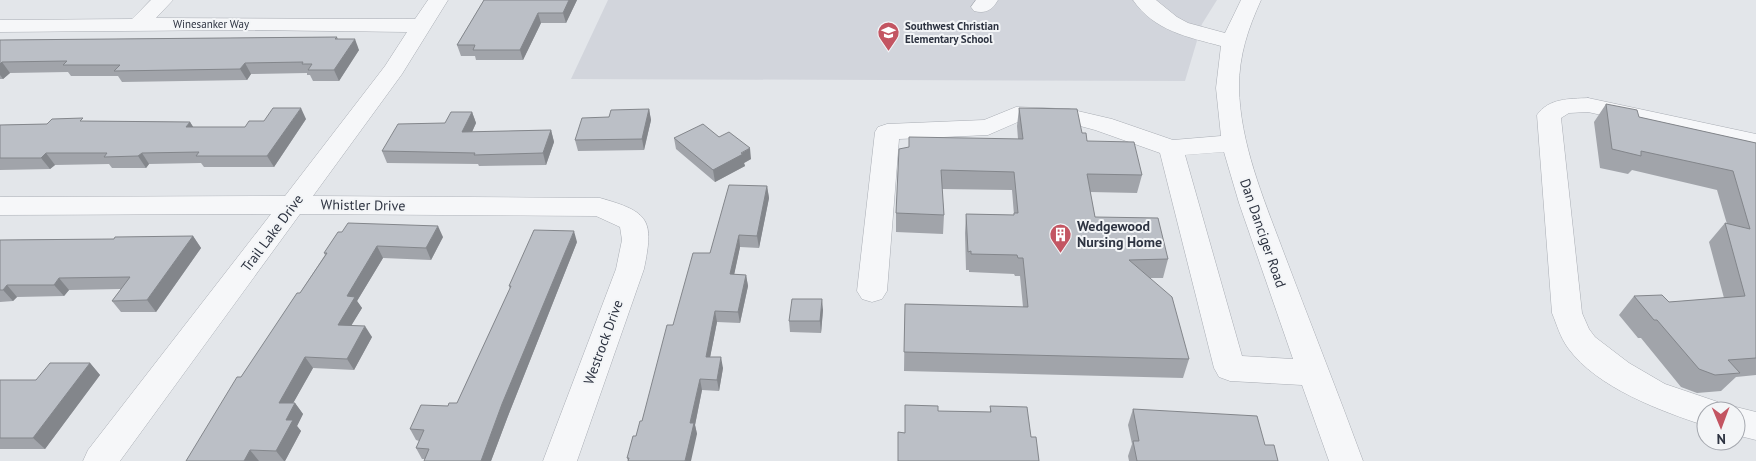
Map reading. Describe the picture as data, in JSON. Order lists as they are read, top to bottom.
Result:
{
  "streets": {
    "street": [
      "Winesanker Way",
      "Whistler Drive",
      "Trail Lake Drive",
      "Dan Danciger Road",
      "Westrock Drive"
    ]
  },
  "crossings": [
    ["Winesanker Way", "Trail Lake Drive"],
    ["Whistler Drive", "Trail Lake Drive"],
    ["Whistler Drive", "Westrock Drive"]
  ],
  "places": {
    "school or university": ["Southwest Christian Elementary School"],
    "building": ["Wedgewood Nursing Home"]
  },
  "north": "bottom"
}
